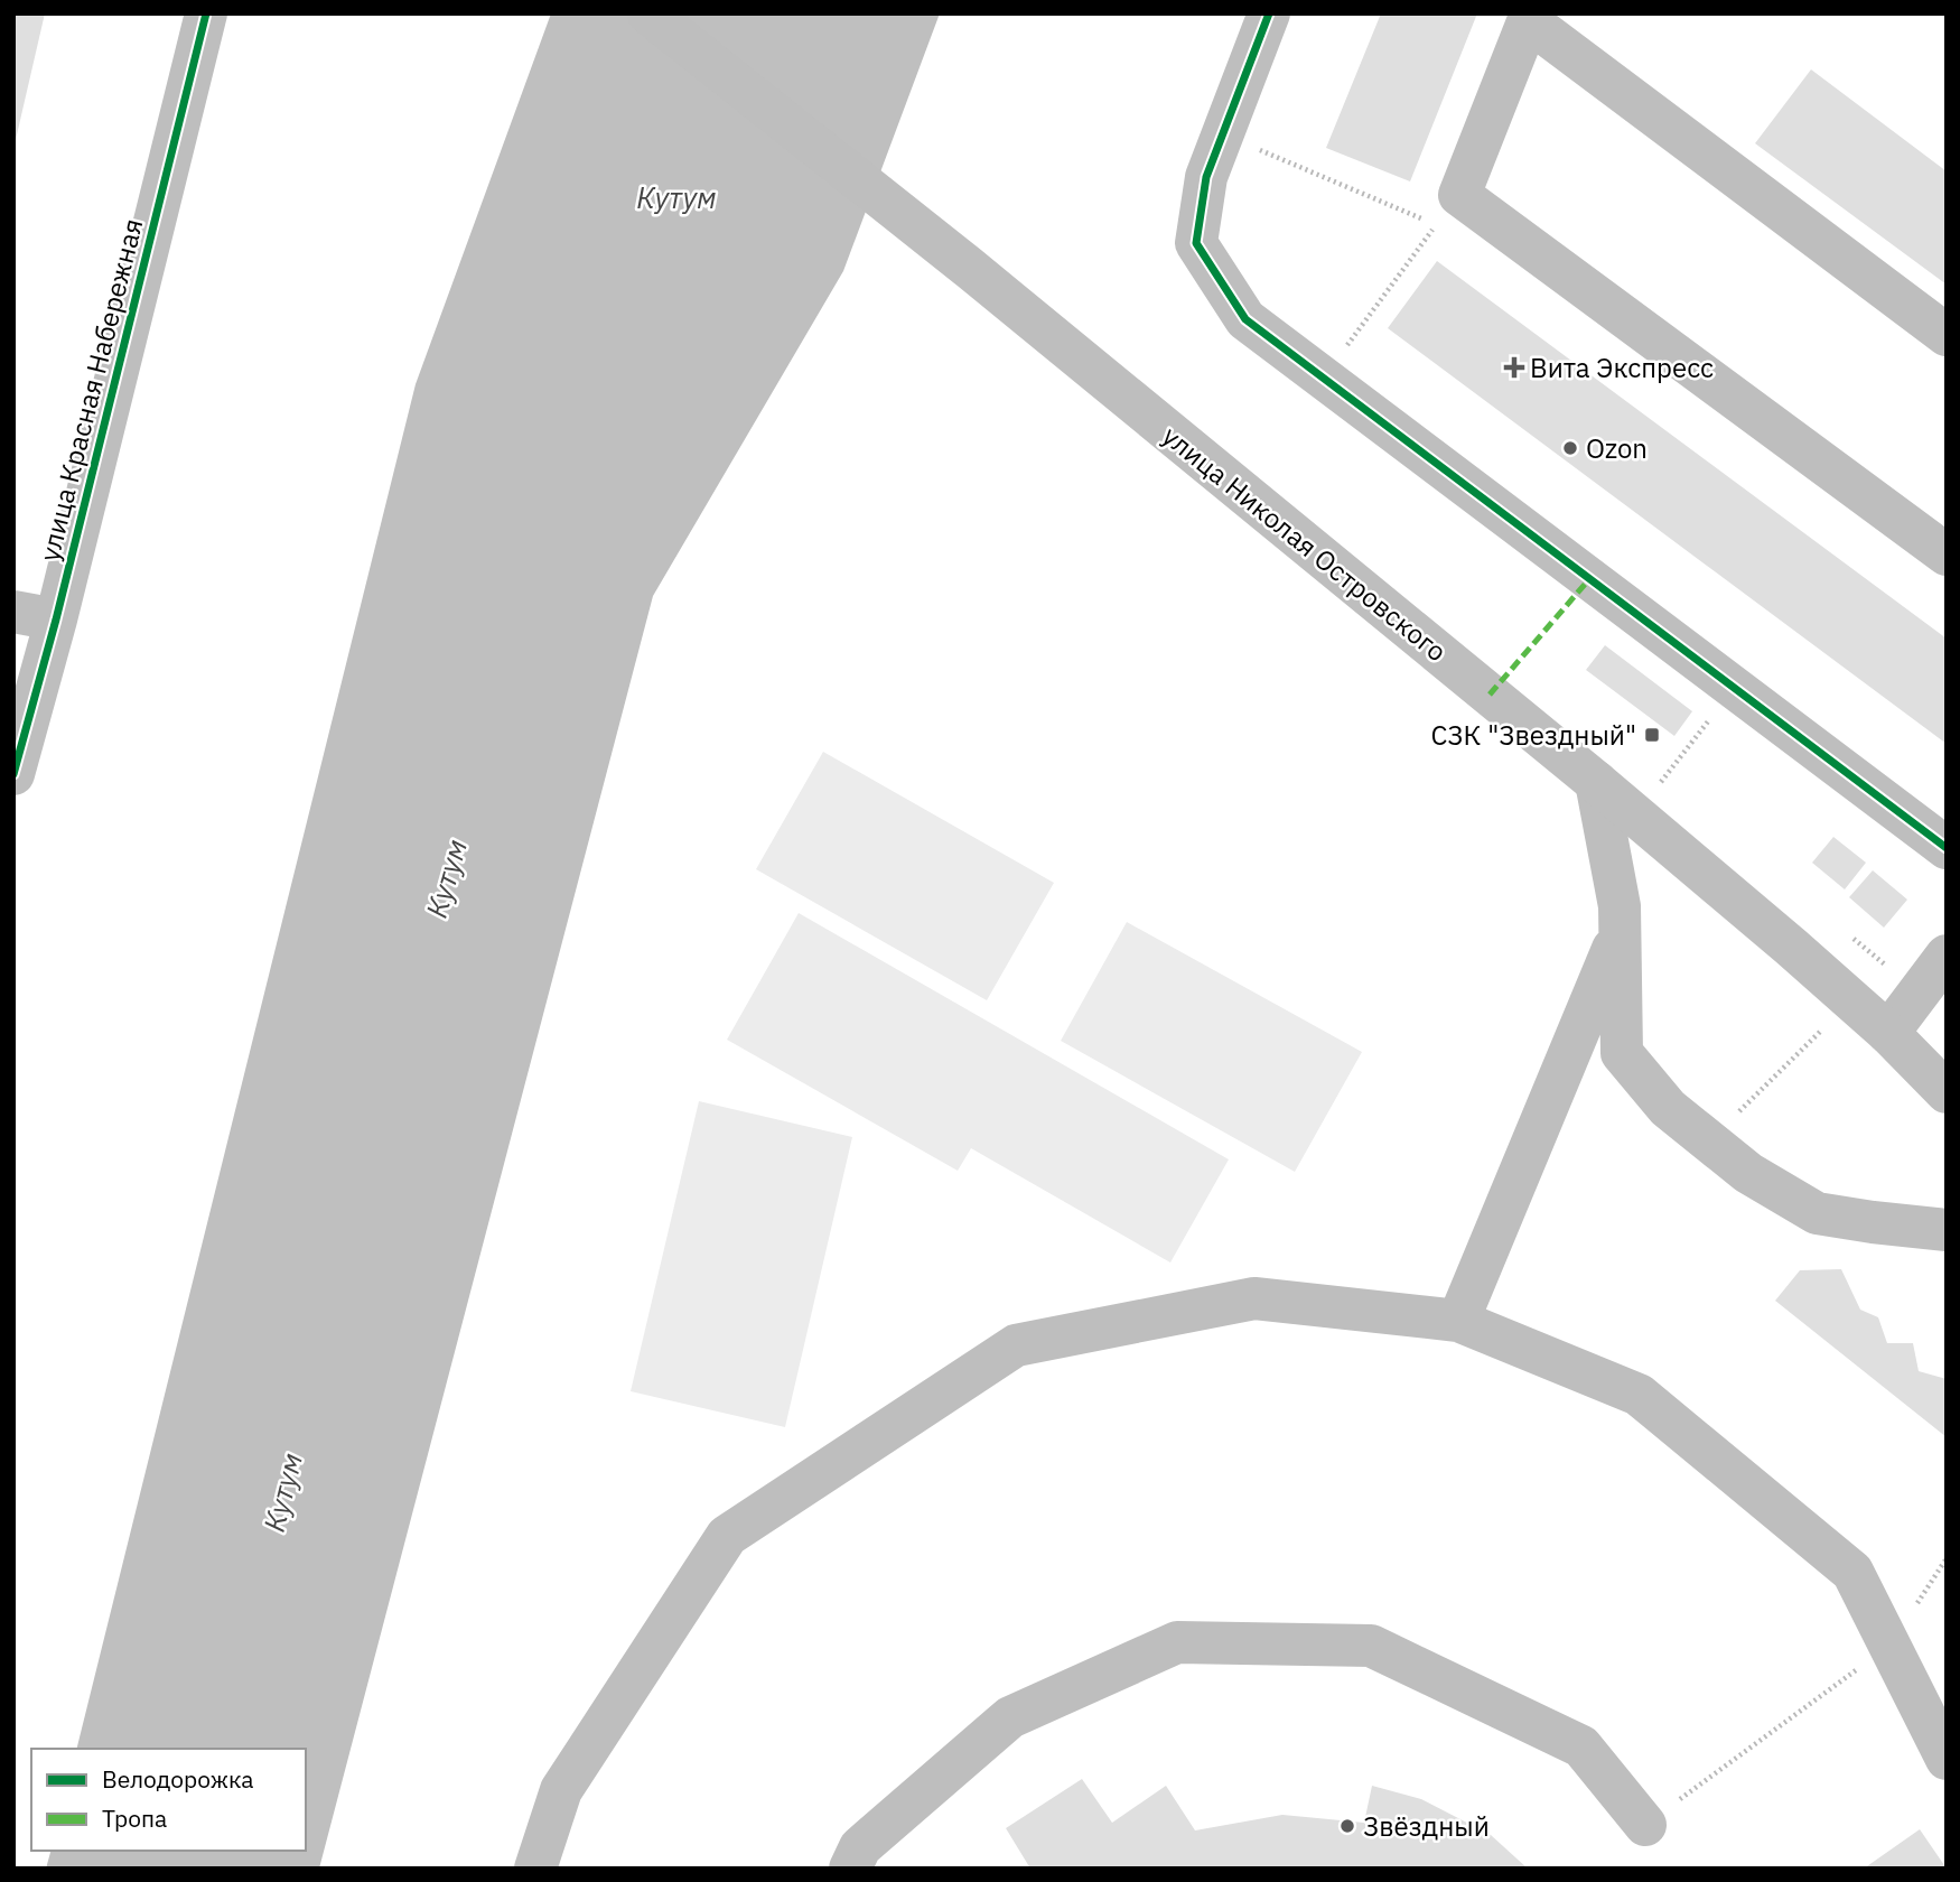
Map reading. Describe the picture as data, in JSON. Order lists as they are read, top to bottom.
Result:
{
  "streets": {
    "street": ["улица Красная Набережная", "улица Николая Островского"]
  },
  "water": ["Кутум"],
  "places": {
    "health": ["Вита Экспресс"],
    "other": ["Ozon", "Звёздный"],
    "transit": ["СЗК \"Звездный\""]
  },
  "legend": ["Велодорожка", "Тропа"]
}
